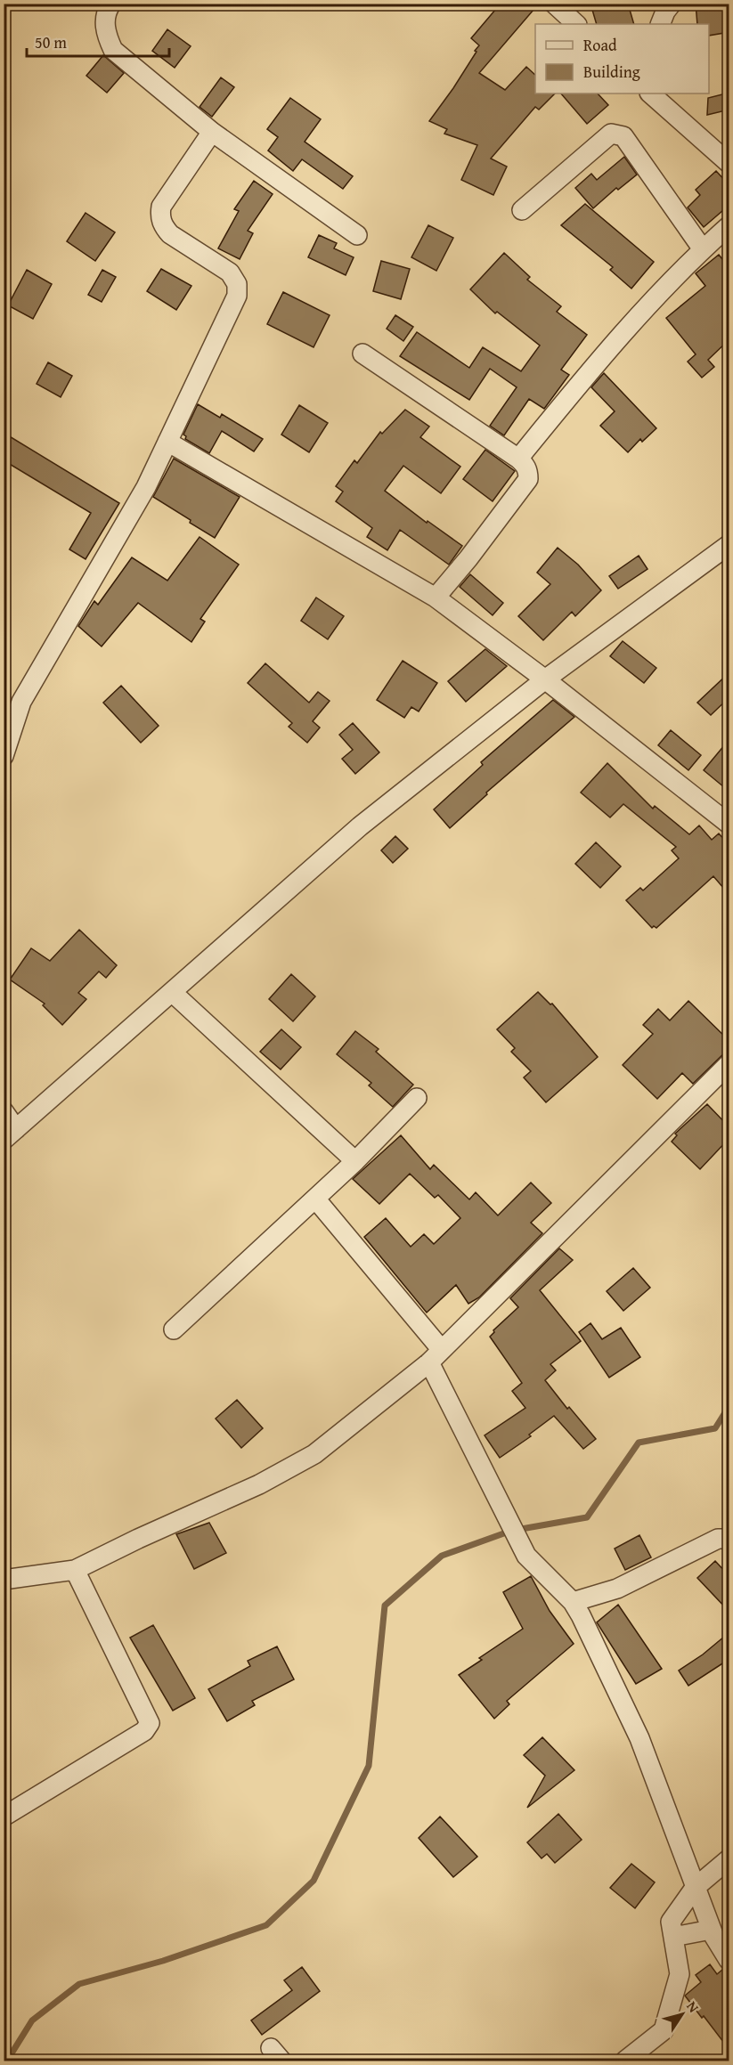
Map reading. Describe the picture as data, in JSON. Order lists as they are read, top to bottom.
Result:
{
  "legend": ["Road", "Building"],
  "scale_bar": "50 m",
  "north": "top right"
}
